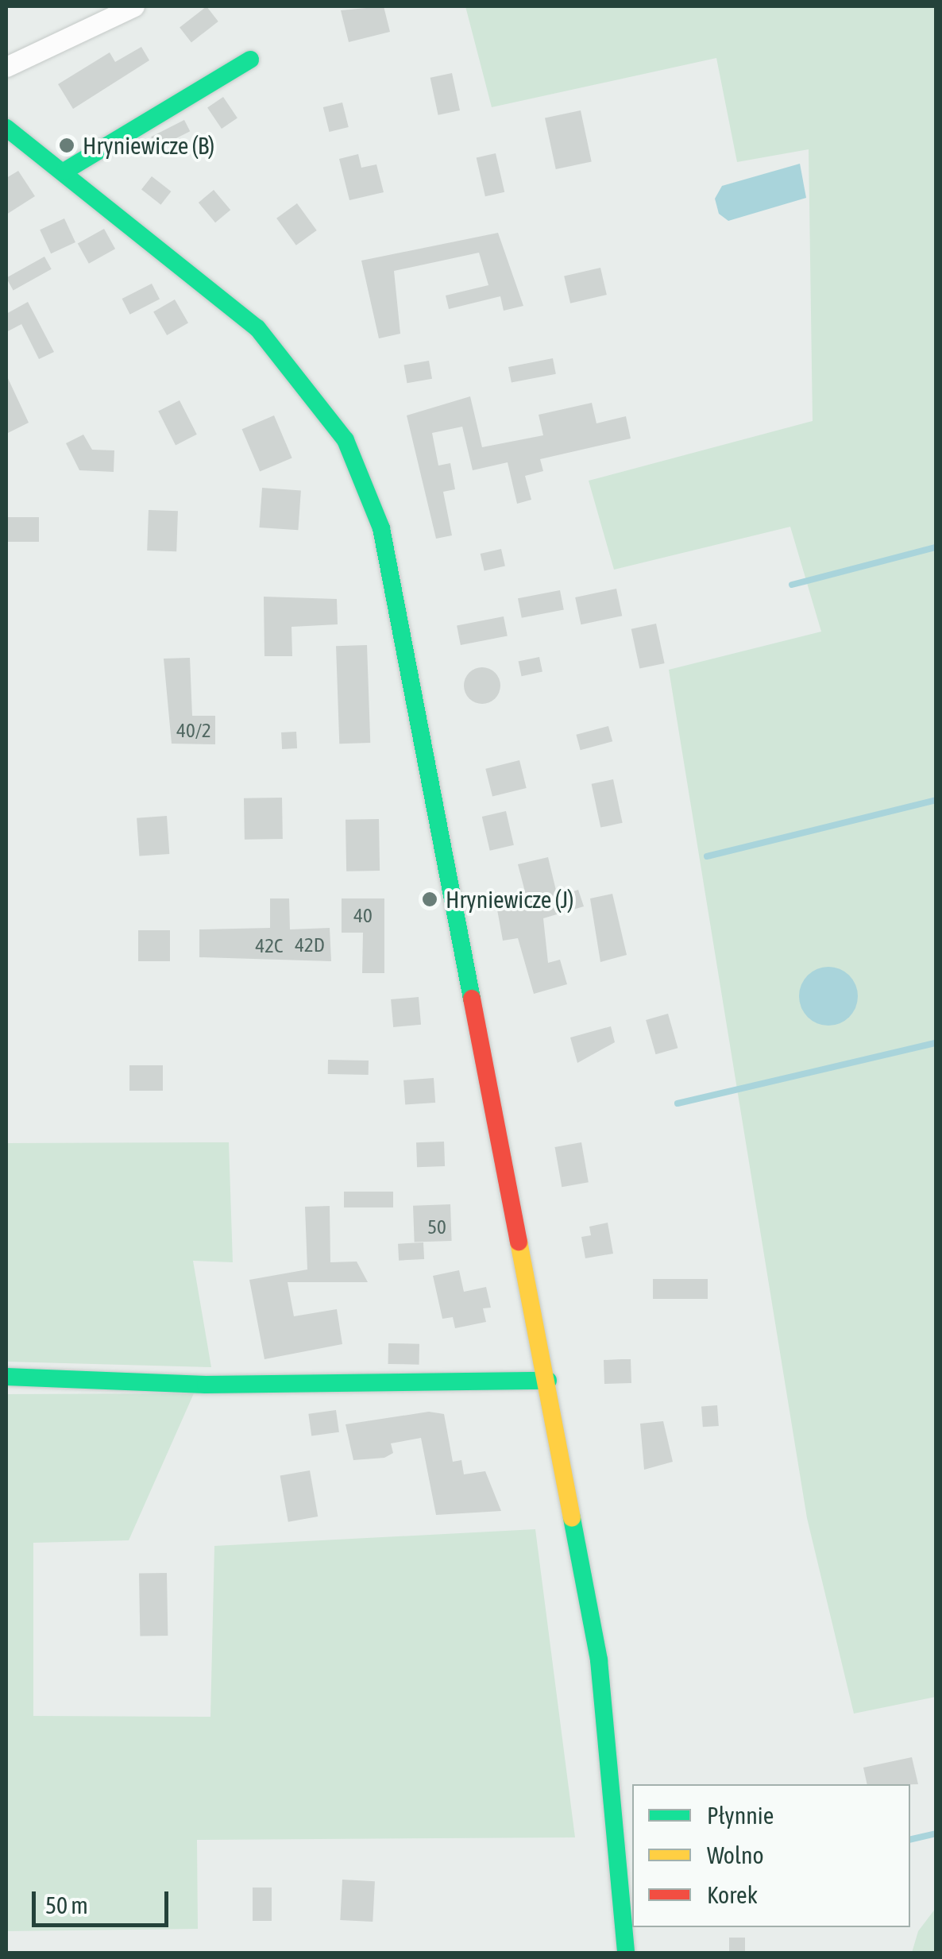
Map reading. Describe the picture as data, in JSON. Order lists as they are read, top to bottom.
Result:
{
  "places": ["Hryniewicze (B)", "Hryniewicze (J)"],
  "house_numbers": [
    "40/2",
    "40",
    "42D",
    "42C",
    "50"
  ],
  "legend": ["Płynnie", "Wolno", "Korek"],
  "scale_bar": "50 m"
}
